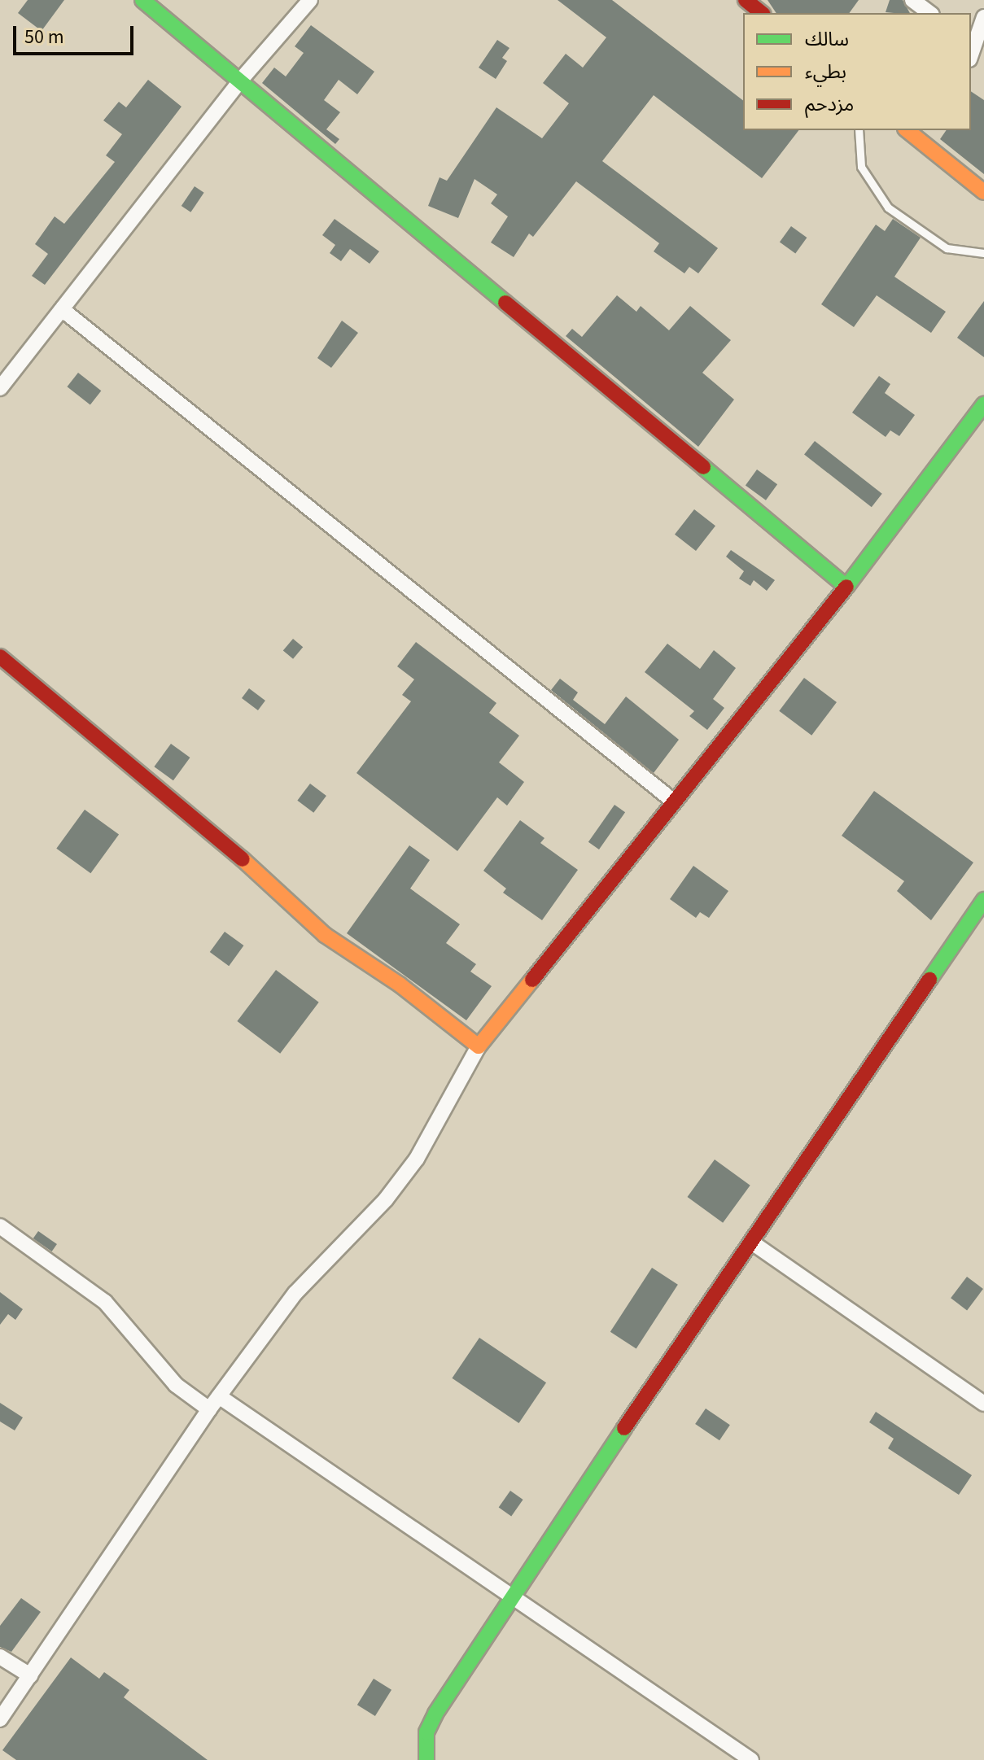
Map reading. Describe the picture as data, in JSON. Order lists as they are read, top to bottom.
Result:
{
  "legend": ["سالك", "بطيء", "مزدحم"],
  "scale_bar": "50 m"
}
